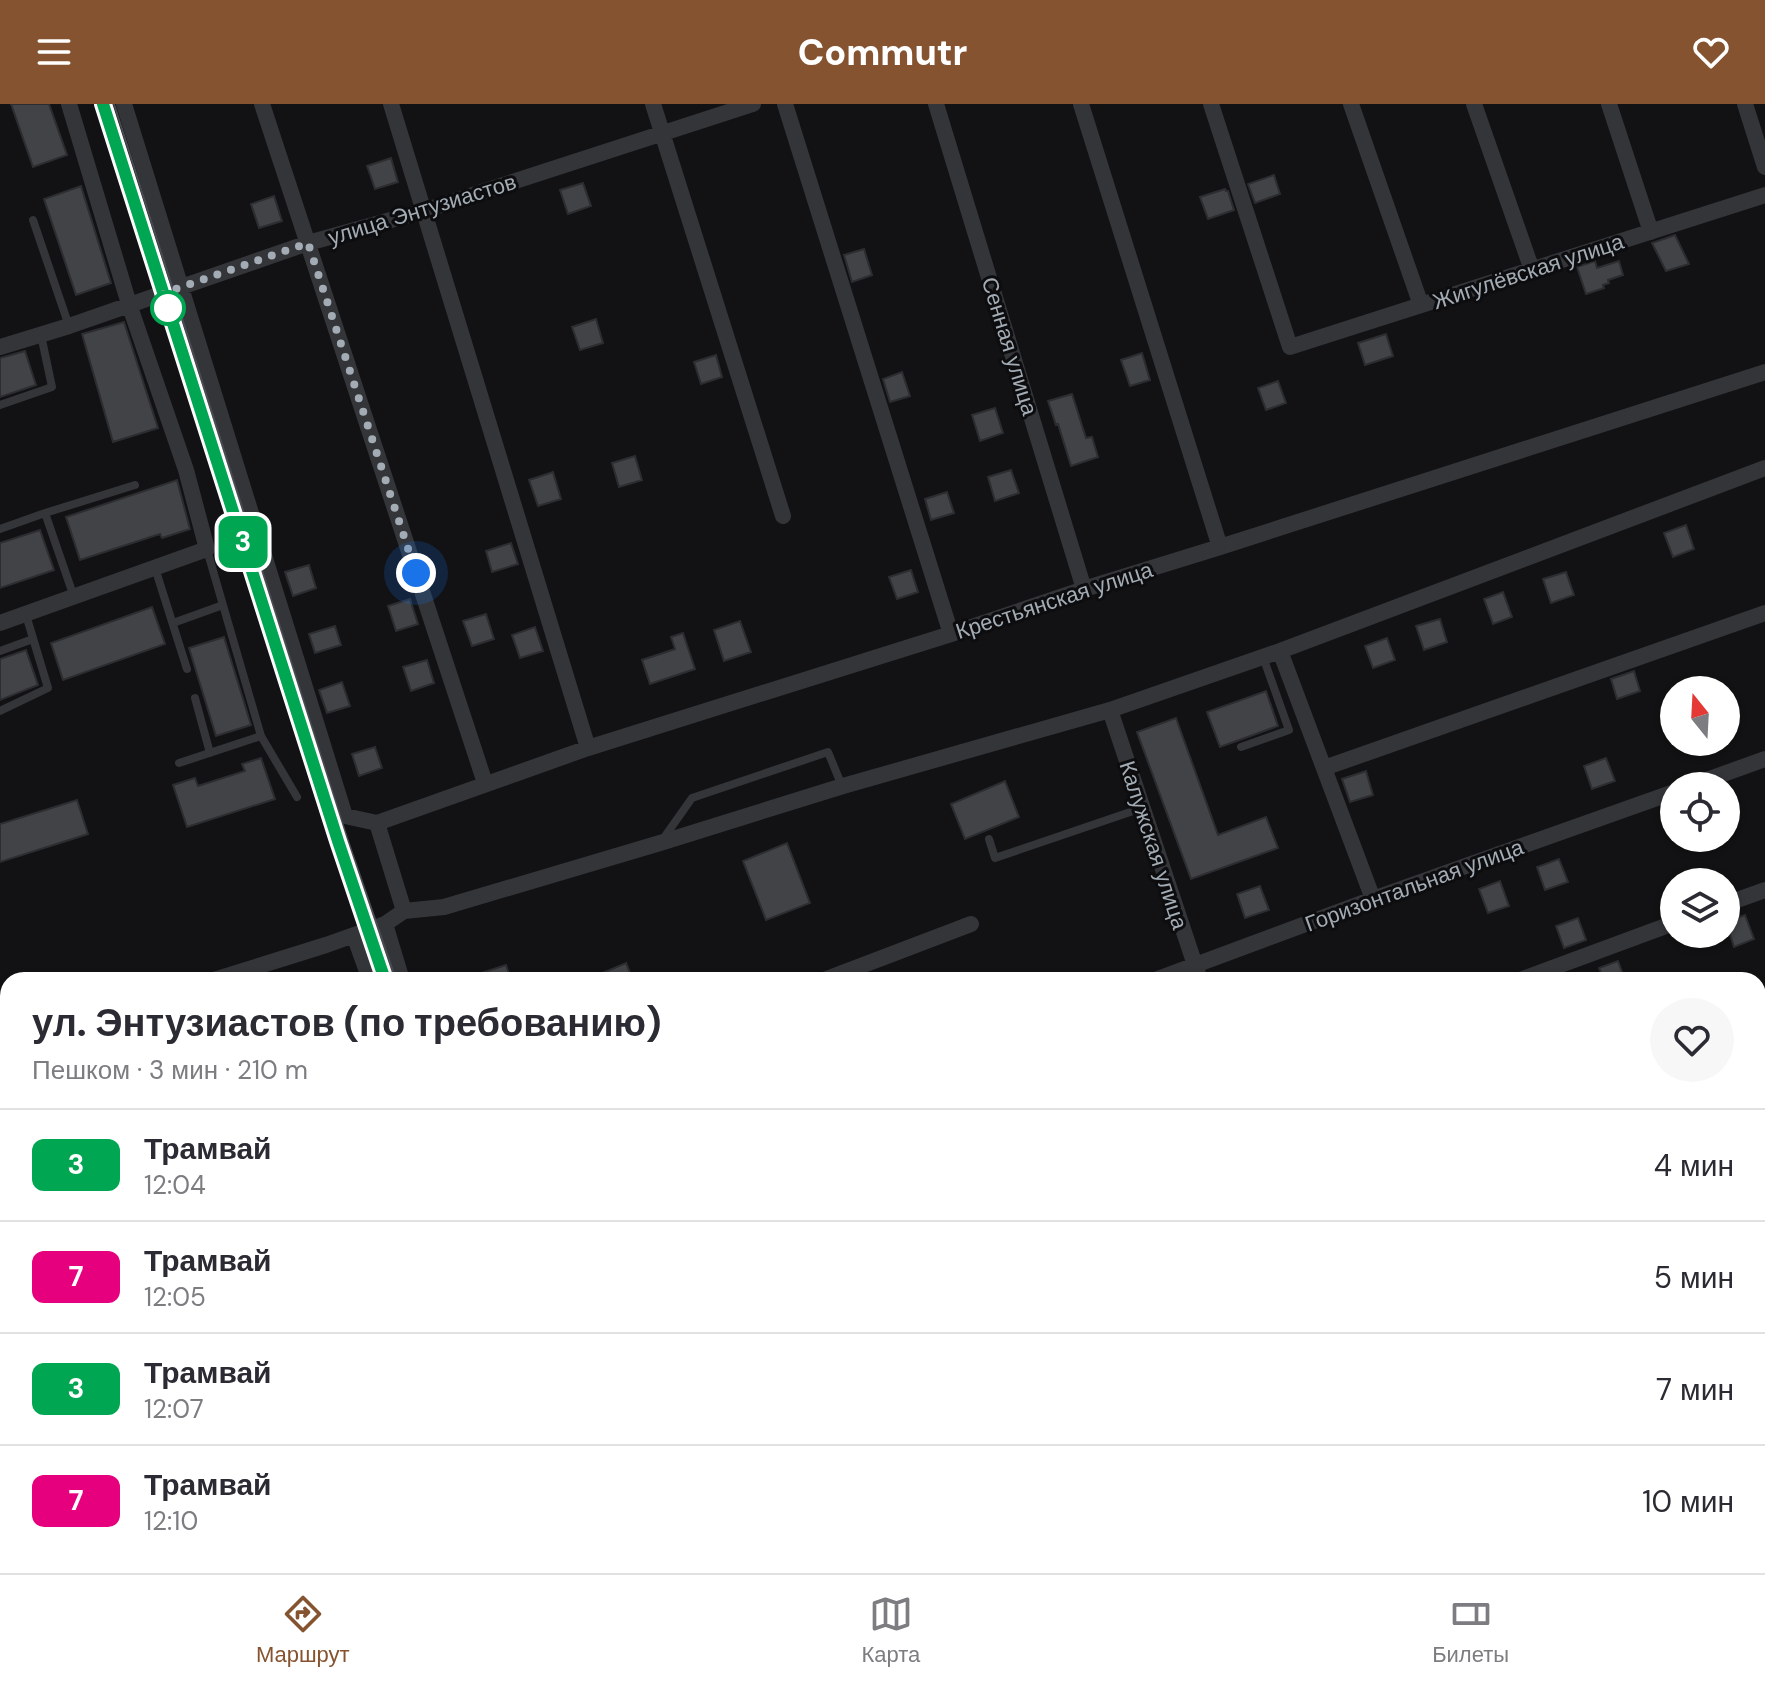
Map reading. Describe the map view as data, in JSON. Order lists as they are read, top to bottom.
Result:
{
  "streets": {
    "street": [
      "улица Энтузиастов",
      "Жигулёвская улица",
      "Сенная улица",
      "Крестьянская улица",
      "Калужская улица",
      "Горизонтальная улица"
    ]
  },
  "crossings": [
    ["Сенная улица", "Крестьянская улица"],
    ["Калужская улица", "Горизонтальная улица"]
  ],
  "lines": ["tram line 3"],
  "north": "top",
  "page": {
    "header": "Commutr",
    "on_map": "3",
    "heading": ["ул. Энтузиастов (по требованию)", "Пешком · 3 мин · 210 m"],
    "list": [
      {
        "mark": "3",
        "name": "Трамвай",
        "note": "12:04",
        "value": "4 мин"
      },
      {
        "mark": "7",
        "name": "Трамвай",
        "note": "12:05",
        "value": "5 мин"
      },
      {
        "mark": "3",
        "name": "Трамвай",
        "note": "12:07",
        "value": "7 мин"
      },
      {
        "mark": "7",
        "name": "Трамвай",
        "note": "12:10",
        "value": "10 мин"
      }
    ],
    "tabs": ["Маршрут", "Карта", "Билеты"]
  }
}
